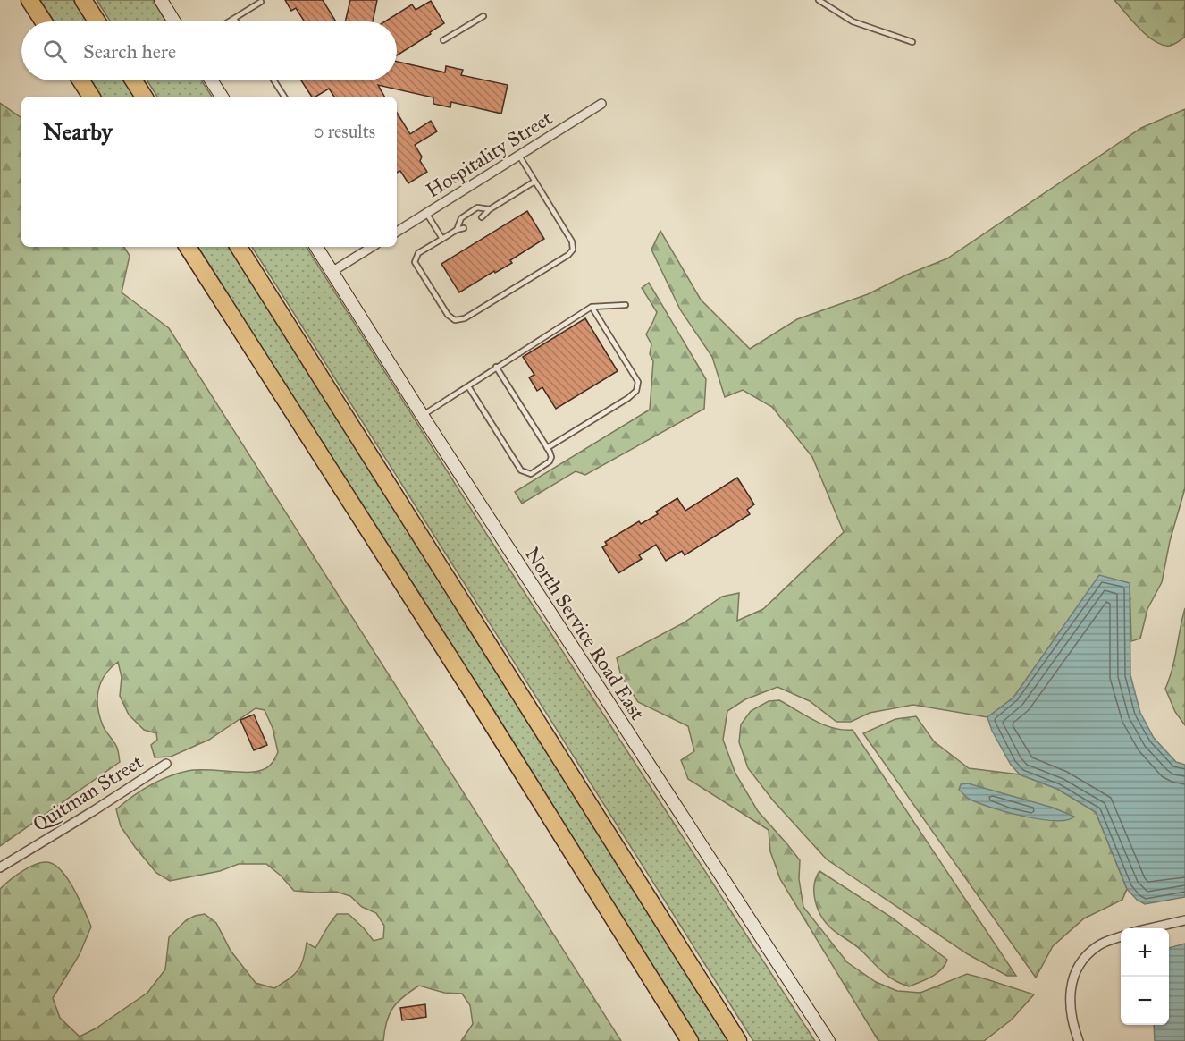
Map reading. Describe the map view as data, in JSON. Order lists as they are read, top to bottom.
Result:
{
  "streets": {
    "street": ["Hospitality Street", "North Service Road East", "Quitman Street"]
  },
  "page": {
    "search": "Search here",
    "heading": ["Nearby", "0 results"],
    "map_buttons": ["+", "−"]
  }
}
